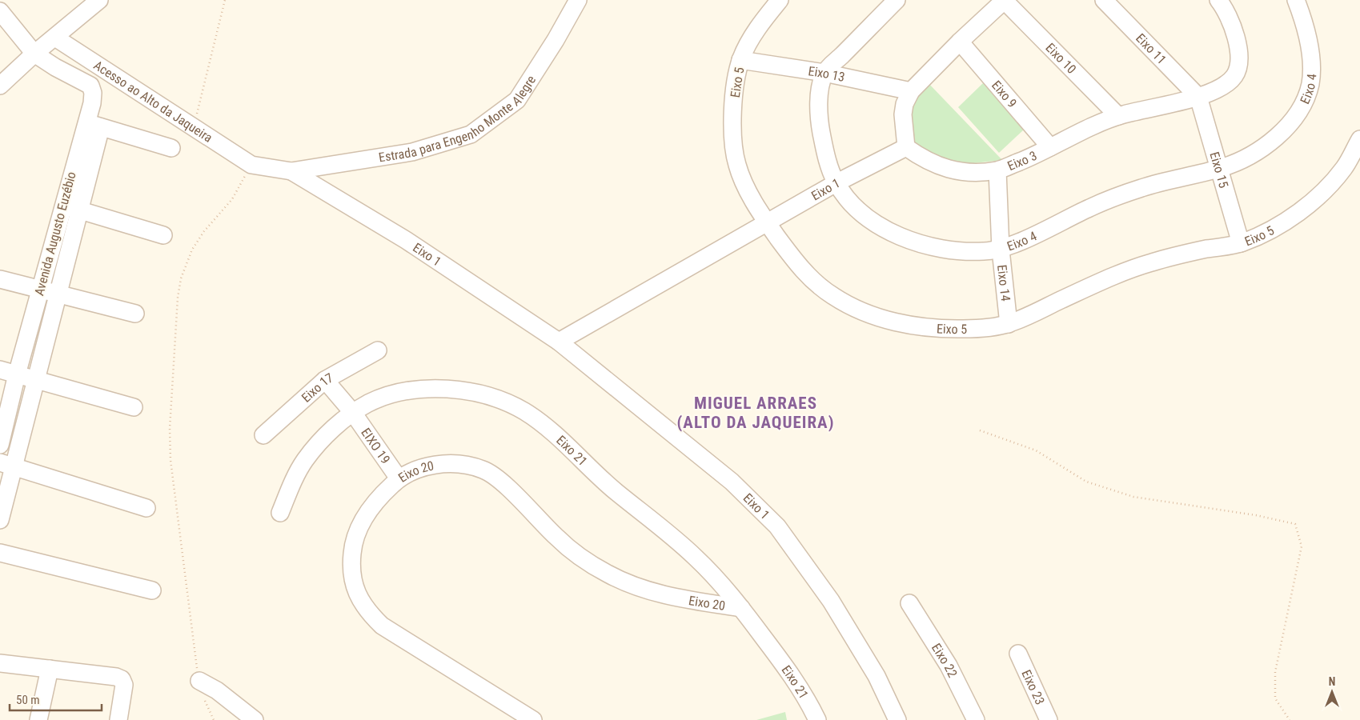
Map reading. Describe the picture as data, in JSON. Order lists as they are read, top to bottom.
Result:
{
  "streets": {
    "street": [
      "Eixo 11",
      "Eixo 10",
      "Eixo 13",
      "Eixo 5",
      "Eixo 4",
      "Eixo 9",
      "Acesso ao Alto da Jaqueira",
      "Estrada para Engenho Monte Alegre",
      "Eixo 3",
      "Eixo 15",
      "Eixo 1",
      "Avenida Augusto Euzébio",
      "Eixo 14",
      "Eixo 17",
      "EIXO 19",
      "Eixo 21",
      "Eixo 20",
      "Eixo 22",
      "Eixo 23"
    ]
  },
  "crossings": [
    ["Eixo 11", "Eixo 3"],
    ["Eixo 11", "Eixo 15"],
    ["Eixo 10", "Eixo 3"],
    ["Eixo 13", "Eixo 5"],
    ["Eixo 13", "Eixo 4"],
    ["Eixo 5", "Eixo 15"],
    ["Eixo 5", "Eixo 1"],
    ["Eixo 5", "Eixo 14"],
    ["Eixo 4", "Eixo 15"],
    ["Eixo 4", "Eixo 1"],
    ["Eixo 4", "Eixo 14"],
    ["Eixo 9", "Eixo 3"],
    ["Estrada para Engenho Monte Alegre", "Eixo 1"],
    ["Eixo 3", "Eixo 15"],
    ["Eixo 3", "Eixo 1"],
    ["Eixo 3", "Eixo 14"],
    ["Eixo 17", "EIXO 19"],
    ["EIXO 19", "Eixo 21"],
    ["EIXO 19", "Eixo 20"],
    ["Eixo 21", "Eixo 20"]
  ],
  "districts": ["MIGUEL ARRAES (ALTO DA JAQUEIRA)"],
  "scale_bar": "50 m",
  "north": "top"
}
